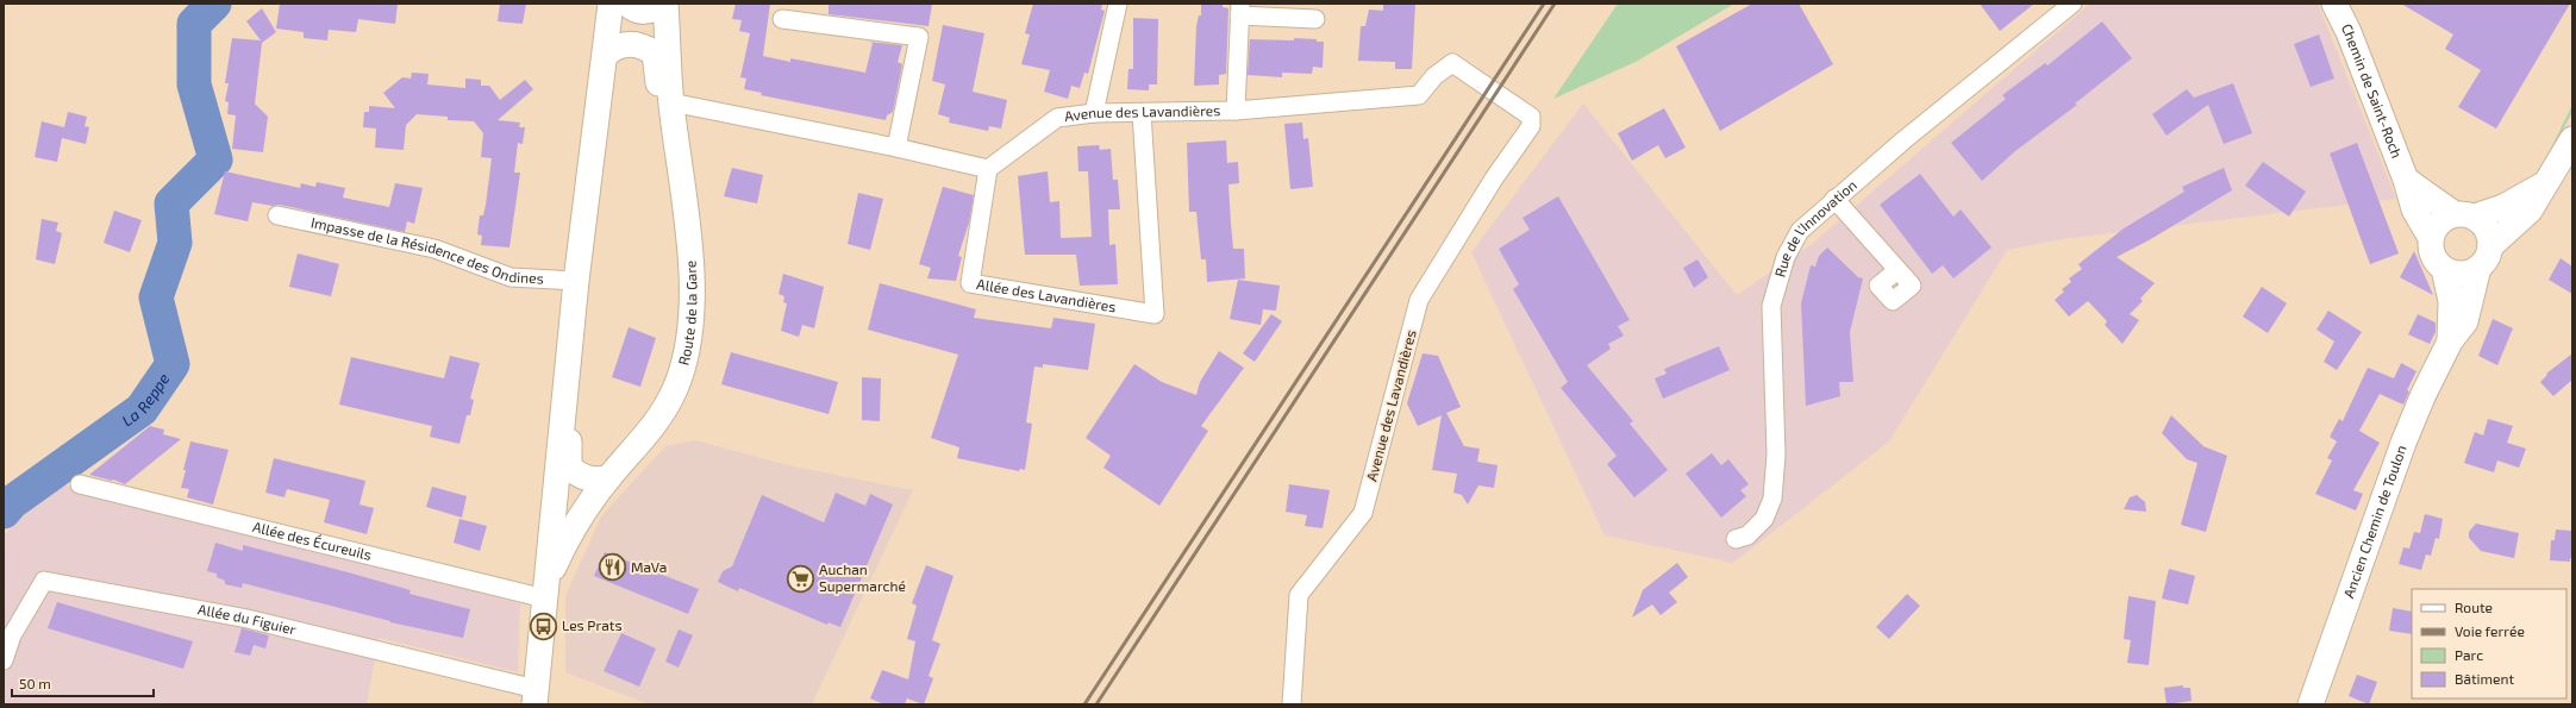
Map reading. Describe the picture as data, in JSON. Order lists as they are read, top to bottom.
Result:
{
  "streets": {
    "main road": ["Chemin de Saint-Roch", "Route de la Gare", "Ancien Chemin de Toulon"],
    "street": [
      "Avenue des Lavandières",
      "Rue de l'Innovation",
      "Impasse de la Résidence des Ondines",
      "Allée des Lavandières",
      "Allée des Écureuils",
      "Allée du Figuier"
    ]
  },
  "crossings": [
    ["Chemin de Saint-Roch", "Ancien Chemin de Toulon"],
    ["Avenue des Lavandières", "Allée des Lavandières"],
    ["Impasse de la Résidence des Ondines", "Route de la Gare"],
    ["Route de la Gare", "Allée des Écureuils"],
    ["Route de la Gare", "Allée du Figuier"]
  ],
  "water": ["La Reppe"],
  "places": {
    "restaurant": ["MaVa"],
    "supermarket": ["Auchan Supermarché"],
    "bus stop": ["Les Prats"]
  },
  "legend": [
    "Route",
    "Voie ferrée",
    "Parc",
    "Bâtiment"
  ],
  "scale_bar": "50 m"
}
